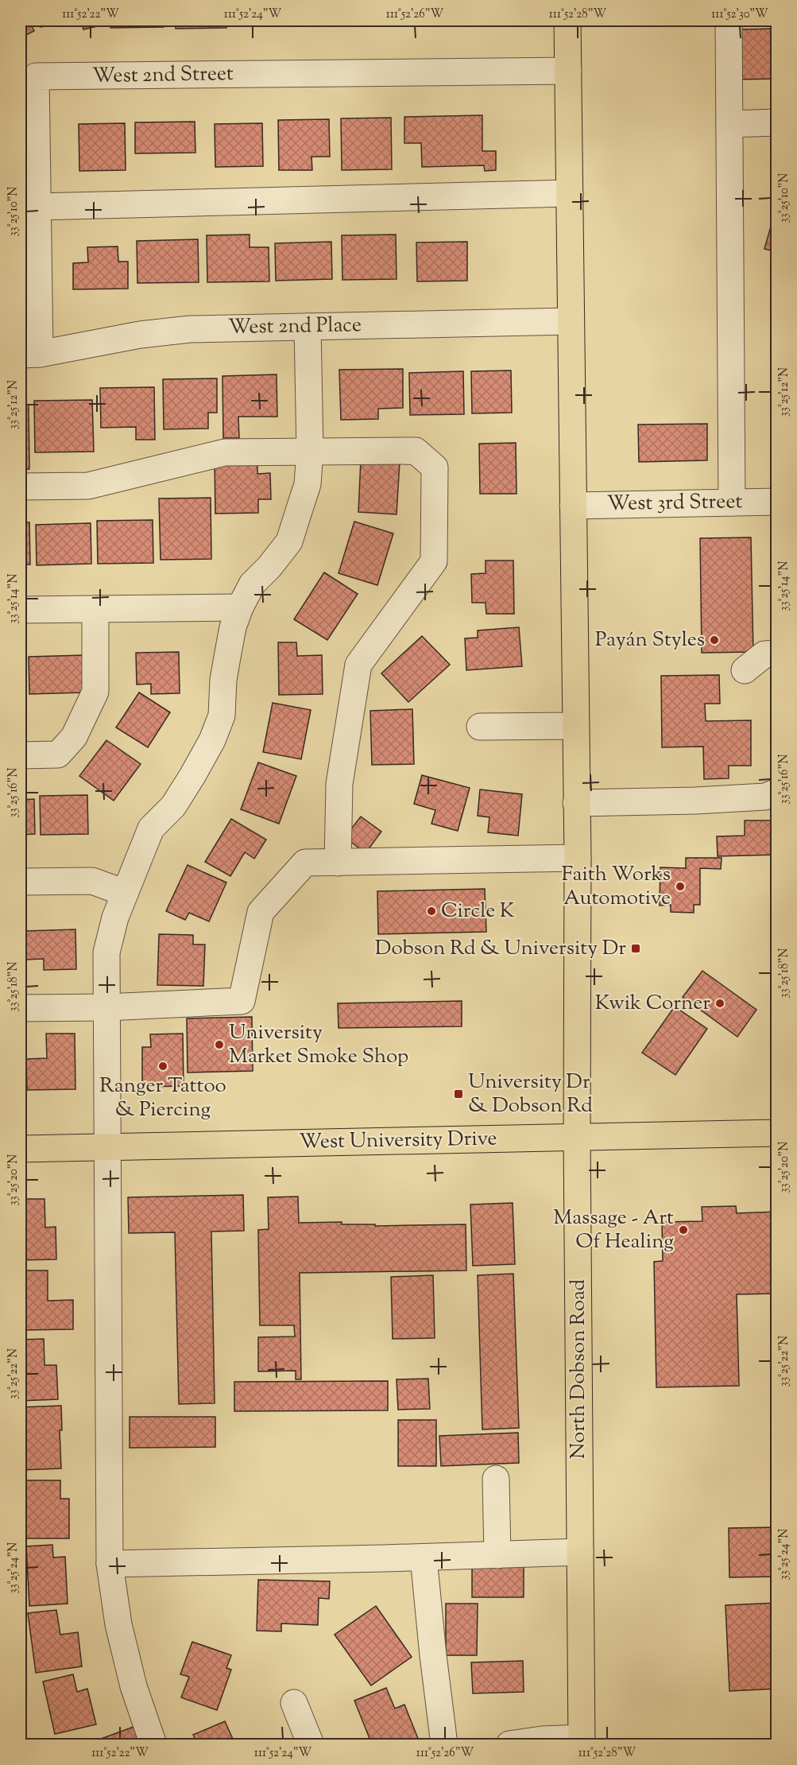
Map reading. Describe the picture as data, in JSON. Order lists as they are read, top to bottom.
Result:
{
  "streets": {
    "main road": ["West University Drive", "North Dobson Road"],
    "street": ["West 2nd Street", "West 2nd Place", "West 3rd Street"]
  },
  "crossings": [
    ["West 2nd Street", "West 2nd Place"],
    ["West 2nd Street", "North Dobson Road"],
    ["West 2nd Place", "North Dobson Road"],
    ["West 3rd Street", "North Dobson Road"],
    ["West University Drive", "North Dobson Road"]
  ],
  "places": {
    "other": [
      "Payán Styles",
      "Faith Works Automotive",
      "Circle K",
      "Kwik Corner",
      "University Market Smoke Shop",
      "Ranger Tattoo & Piercing",
      "Massage - Art Of Healing"
    ],
    "transit": ["Dobson Rd & University Dr", "University Dr & Dobson Rd"]
  },
  "coordinates": [
    "111°52'22\"W",
    "111°52'24\"W",
    "111°52'26\"W",
    "111°52'28\"W",
    "111°52'30\"W",
    "33°25'10\"N",
    "33°25'12\"N",
    "33°25'14\"N",
    "33°25'16\"N",
    "33°25'18\"N",
    "33°25'20\"N",
    "33°25'22\"N",
    "33°25'24\"N"
  ]
}
